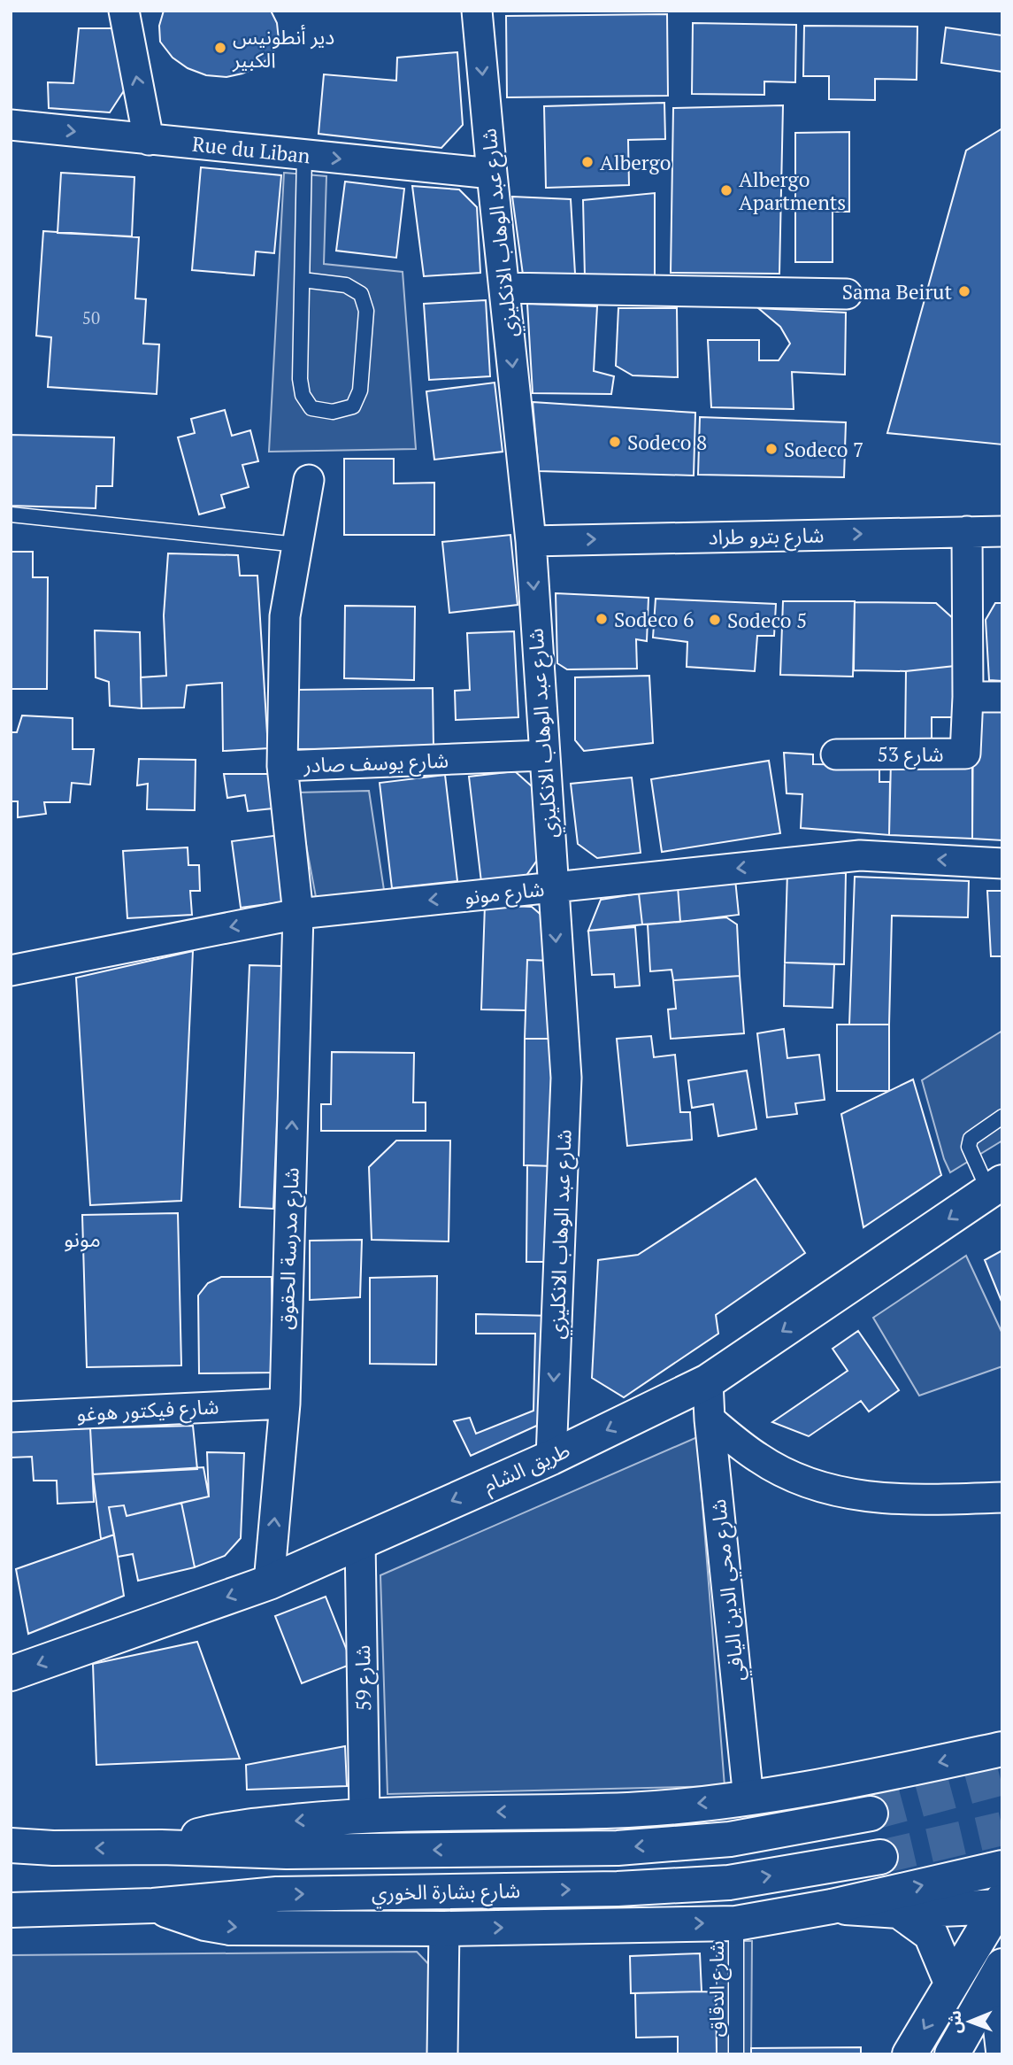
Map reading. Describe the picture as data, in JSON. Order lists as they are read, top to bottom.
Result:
{
  "streets": {
    "main road": ["طريق الشام", "شارع بشارة الخوري"],
    "street": [
      "Rue du Liban",
      "شارع عبد الوهاب الانكليزي",
      "شارع بترو طراد",
      "شارع 53",
      "شارع يوسف صادر",
      "شارع مونو",
      "شارع مدرسة الحقوق",
      "شارع فيكتور هوغو",
      "شارع محي الدين اليافي",
      "شارع 59"
    ],
    "lane": ["شارع الدقاق"]
  },
  "crossings": [
    ["Rue du Liban", "شارع عبد الوهاب الانكليزي"],
    ["شارع عبد الوهاب الانكليزي", "شارع بترو طراد"],
    ["شارع عبد الوهاب الانكليزي", "شارع يوسف صادر"],
    ["شارع عبد الوهاب الانكليزي", "شارع مونو"],
    ["شارع عبد الوهاب الانكليزي", "طريق الشام"],
    ["شارع بترو طراد", "شارع 53"],
    ["شارع يوسف صادر", "شارع مونو"],
    ["شارع يوسف صادر", "شارع مدرسة الحقوق"],
    ["شارع مونو", "شارع مدرسة الحقوق"],
    ["شارع مدرسة الحقوق", "شارع فيكتور هوغو"],
    ["شارع مدرسة الحقوق", "طريق الشام"],
    ["طريق الشام", "شارع محي الدين اليافي"],
    ["طريق الشام", "شارع 59"]
  ],
  "one_way": [
    "Rue du Liban",
    "شارع عبد الوهاب الانكليزي",
    "شارع مونو",
    "شارع مدرسة الحقوق",
    "طريق الشام"
  ],
  "districts": ["مونو"],
  "places": [
    "دير أنطونيس الكبير",
    "Albergo",
    "Albergo Apartments",
    "Sama Beirut",
    "Sodeco 8",
    "Sodeco 7",
    "Sodeco 6",
    "Sodeco 5"
  ],
  "house_numbers": ["50"],
  "north": "left"
}
